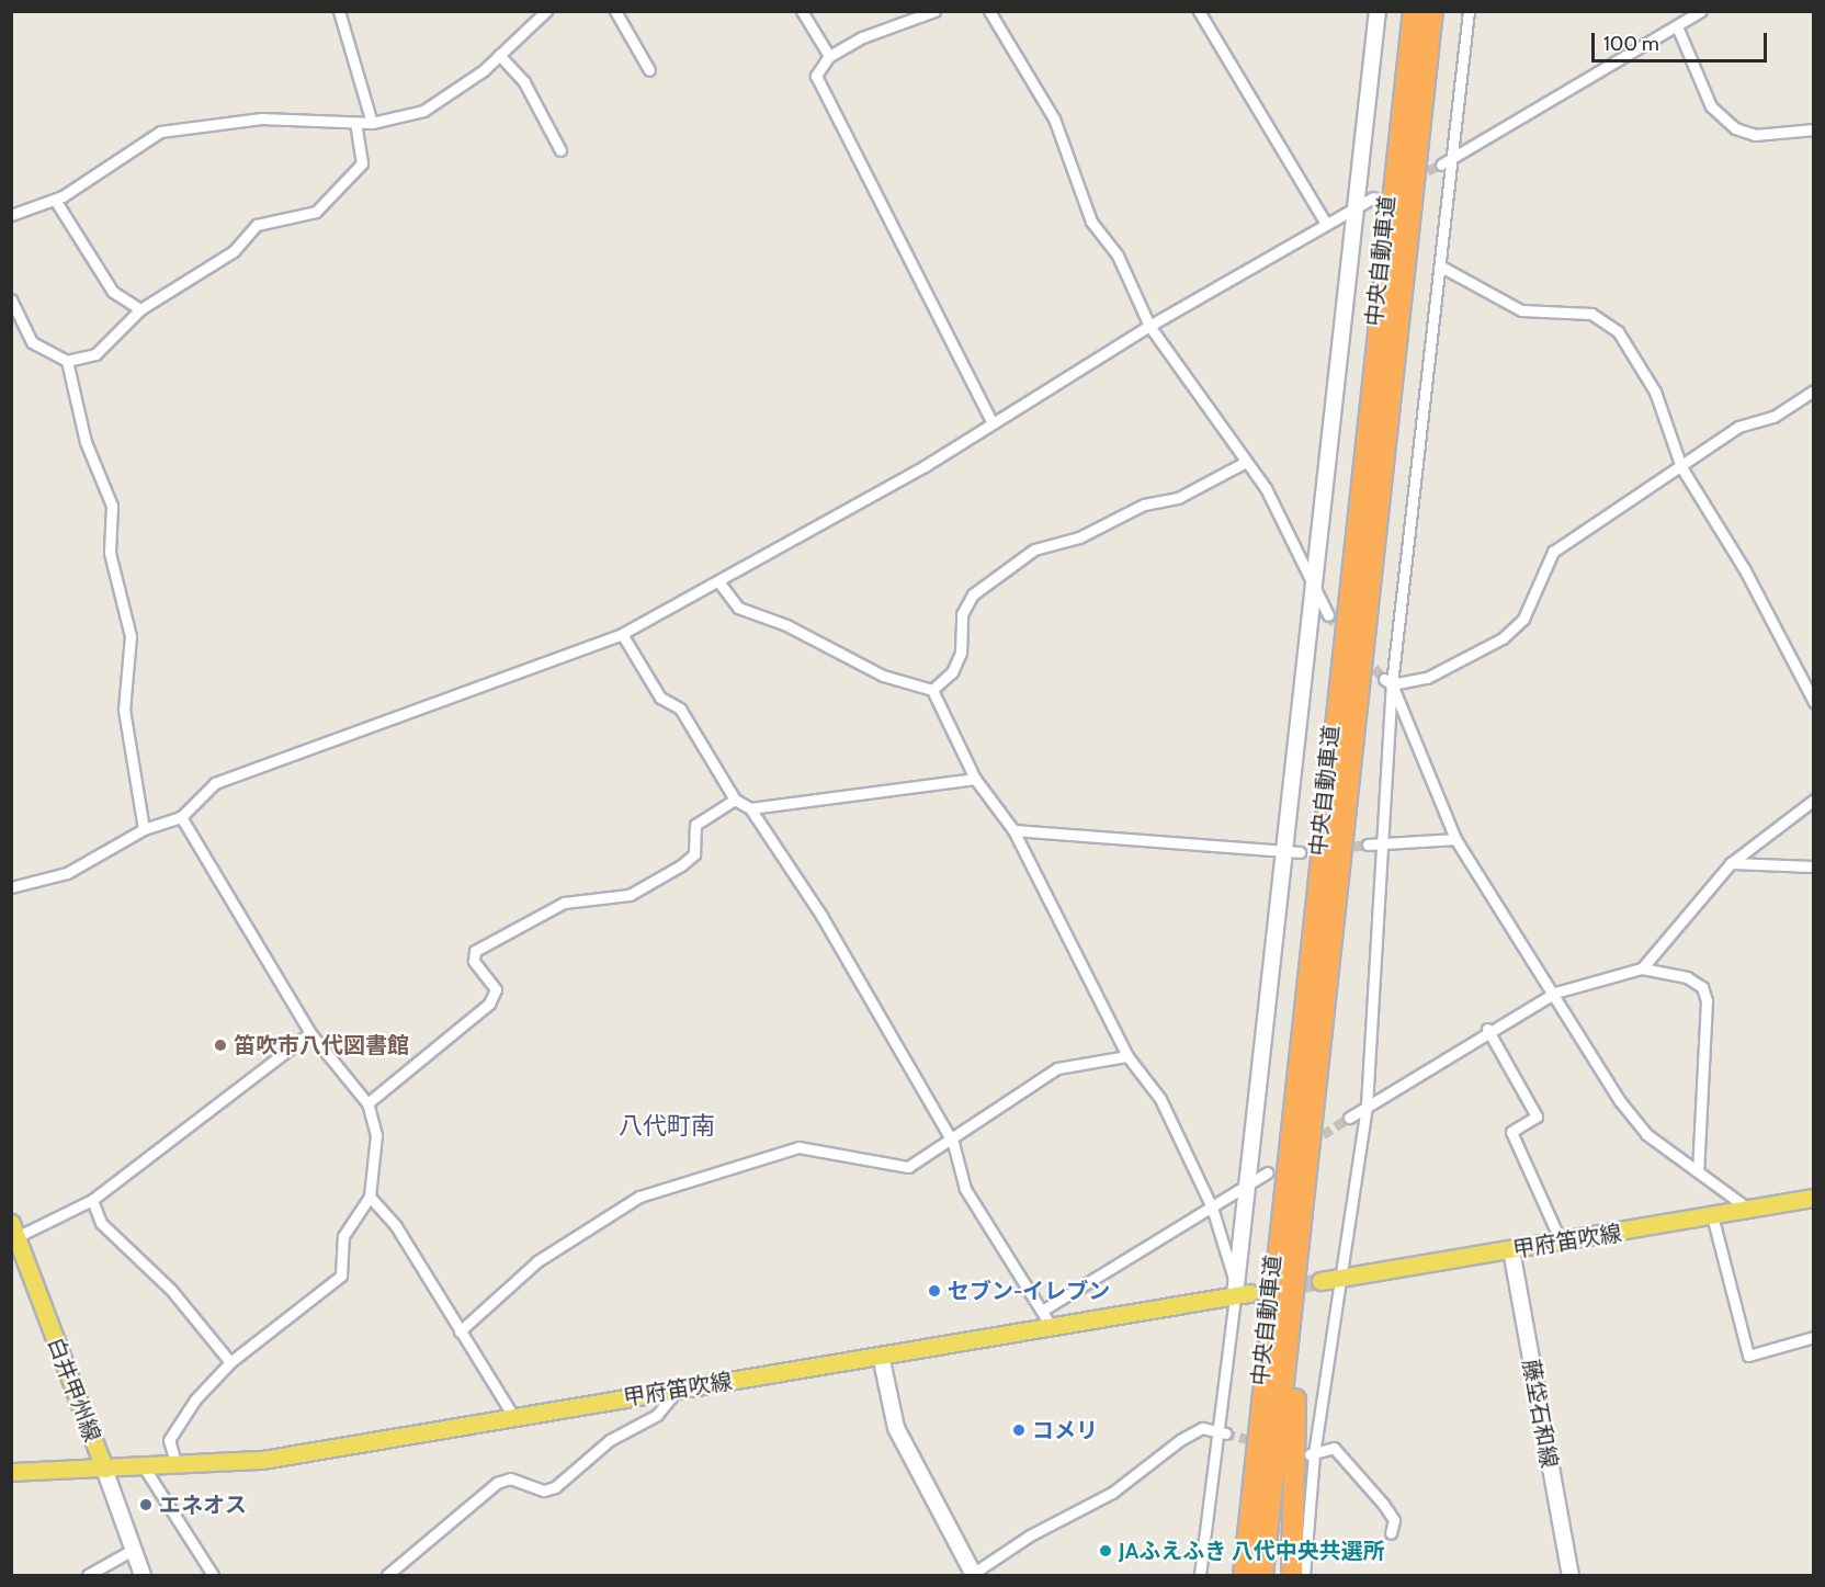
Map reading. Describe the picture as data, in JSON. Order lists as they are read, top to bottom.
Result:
{
  "streets": {
    "highway": ["中央自動車道"],
    "main road": ["甲府笛吹線", "白井甲州線"],
    "street": ["藤垈石和線"]
  },
  "crossings": [
    ["甲府笛吹線", "白井甲州線"],
    ["甲府笛吹線", "藤垈石和線"]
  ],
  "districts": ["八代町南"],
  "places": [
    "笛吹市八代図書館",
    "セブン-イレブン",
    "コメリ",
    "エネオス",
    "JAふえふき 八代中央共選所"
  ],
  "scale_bar": "100 m"
}
